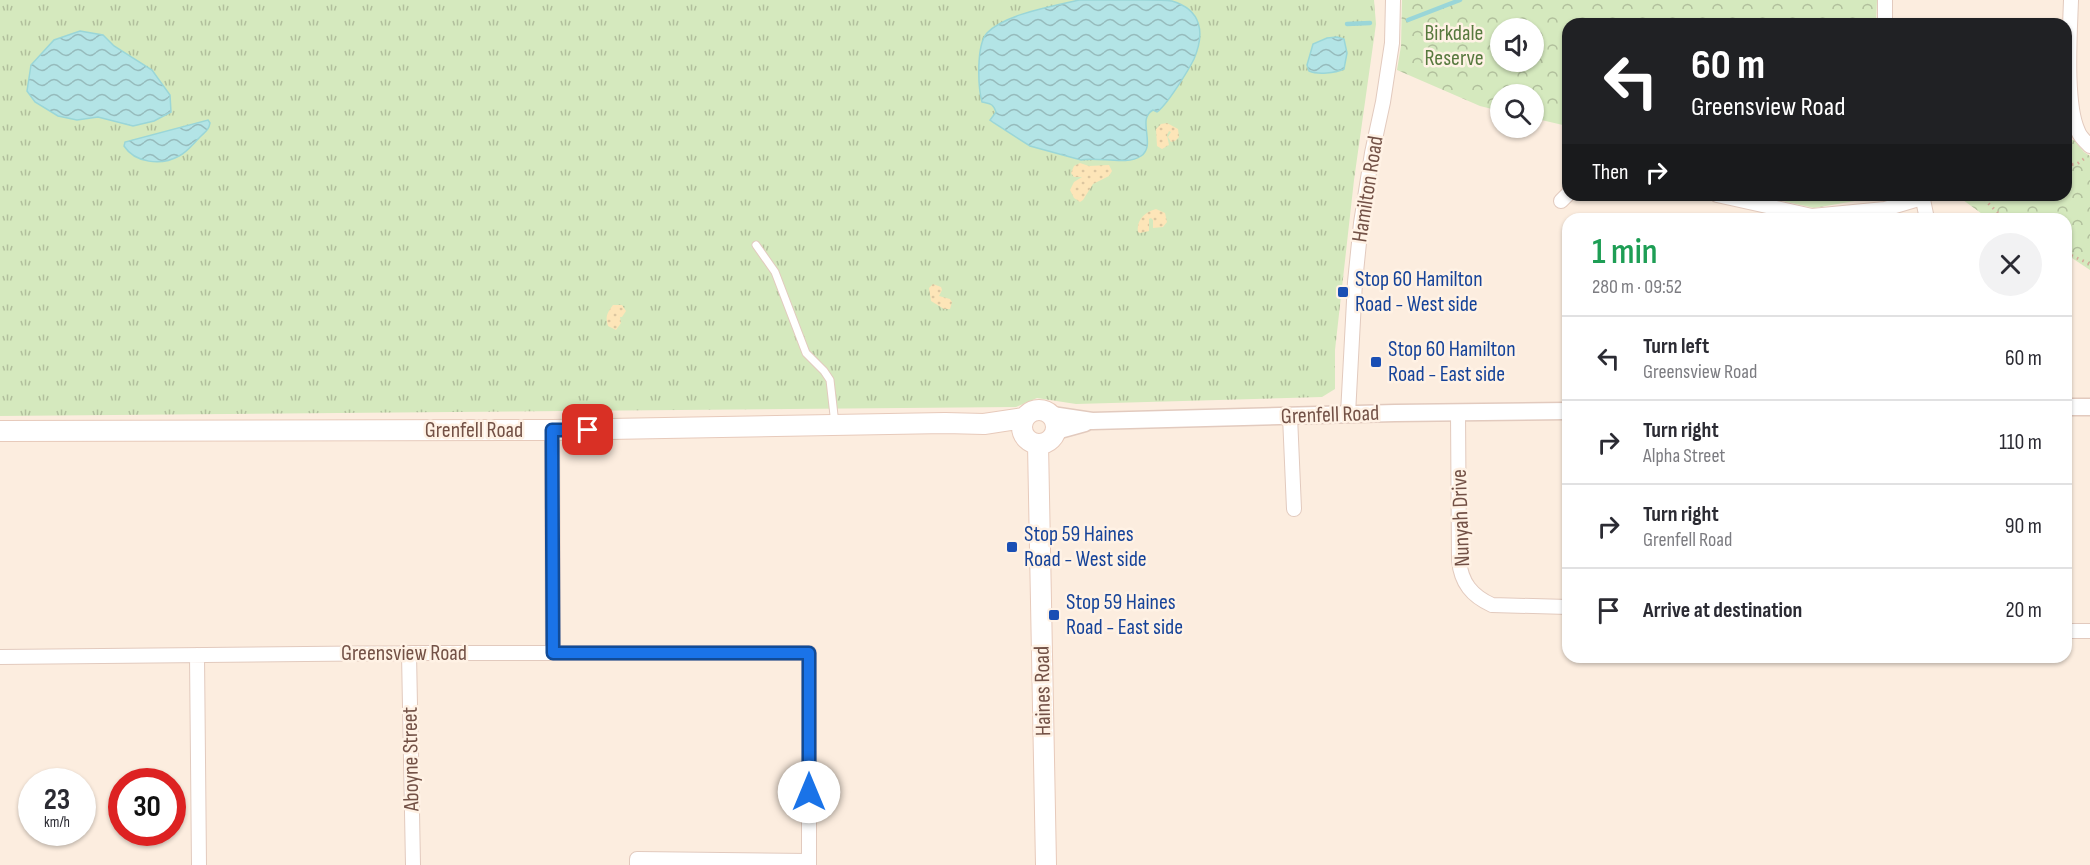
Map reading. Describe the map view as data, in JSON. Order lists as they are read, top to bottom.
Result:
{
  "streets": {
    "main road": ["Grenfell Road", "Haines Road"],
    "street": [
      "Hamilton Road",
      "Nunyah Drive",
      "Greensview Road",
      "Aboyne Street"
    ]
  },
  "crossings": [
    ["Hamilton Road", "Grenfell Road"],
    ["Grenfell Road", "Nunyah Drive"],
    ["Grenfell Road", "Haines Road"],
    ["Greensview Road", "Aboyne Street"]
  ],
  "parks": ["Birkdale Reserve"],
  "places": {
    "transit": [
      "Stop 60 Hamilton Road - West side",
      "Stop 60 Hamilton Road - East side",
      "Stop 59 Haines Road - West side",
      "Stop 59 Haines Road - East side"
    ]
  },
  "page": {
    "turn": ["60 m", "Greensview Road"],
    "then": "Then",
    "heading": ["1 min", "280 m · 09:52"],
    "list": [
      {
        "name": "Turn left",
        "note": "Greensview Road",
        "value": "60 m"
      },
      {
        "name": "Turn right",
        "note": "Alpha Street",
        "value": "110 m"
      },
      {
        "name": "Turn right",
        "note": "Grenfell Road",
        "value": "90 m"
      },
      {
        "name": "Arrive at destination",
        "value": "20 m"
      }
    ],
    "speed": "23 km/h",
    "limit": "30"
  }
}
